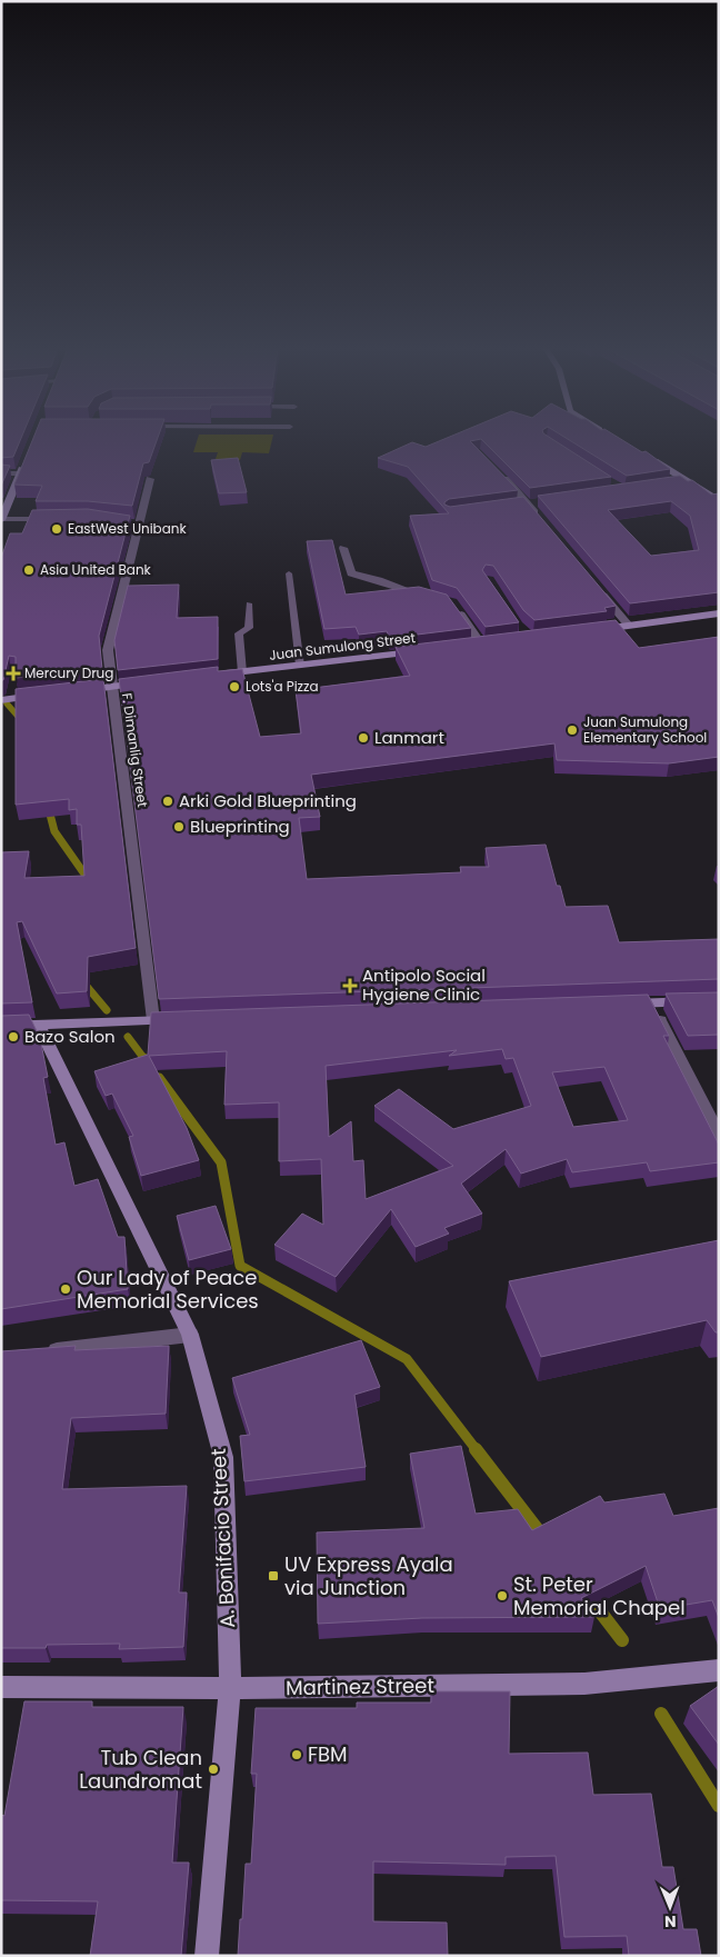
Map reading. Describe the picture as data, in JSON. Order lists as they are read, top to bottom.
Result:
{
  "streets": {
    "street": [
      "Juan Sumulong Street",
      "F. Dimanlig Street",
      "A. Bonifacio Street",
      "Martinez Street"
    ]
  },
  "crossings": [
    ["A. Bonifacio Street", "Martinez Street"]
  ],
  "places": {
    "other": [
      "EastWest Unibank",
      "Asia United Bank",
      "Lots'a Pizza",
      "Juan Sumulong Elementary School",
      "Lanmart",
      "Arki Gold Blueprinting",
      "Blueprinting",
      "Bazo Salon",
      "Our Lady of Peace Memorial Services",
      "St. Peter Memorial Chapel",
      "FBM",
      "Tub Clean Laundromat"
    ],
    "health": ["Mercury Drug", "Antipolo Social Hygiene Clinic"],
    "transit": ["UV Express Ayala via Junction"]
  },
  "north": "bottom"
}
